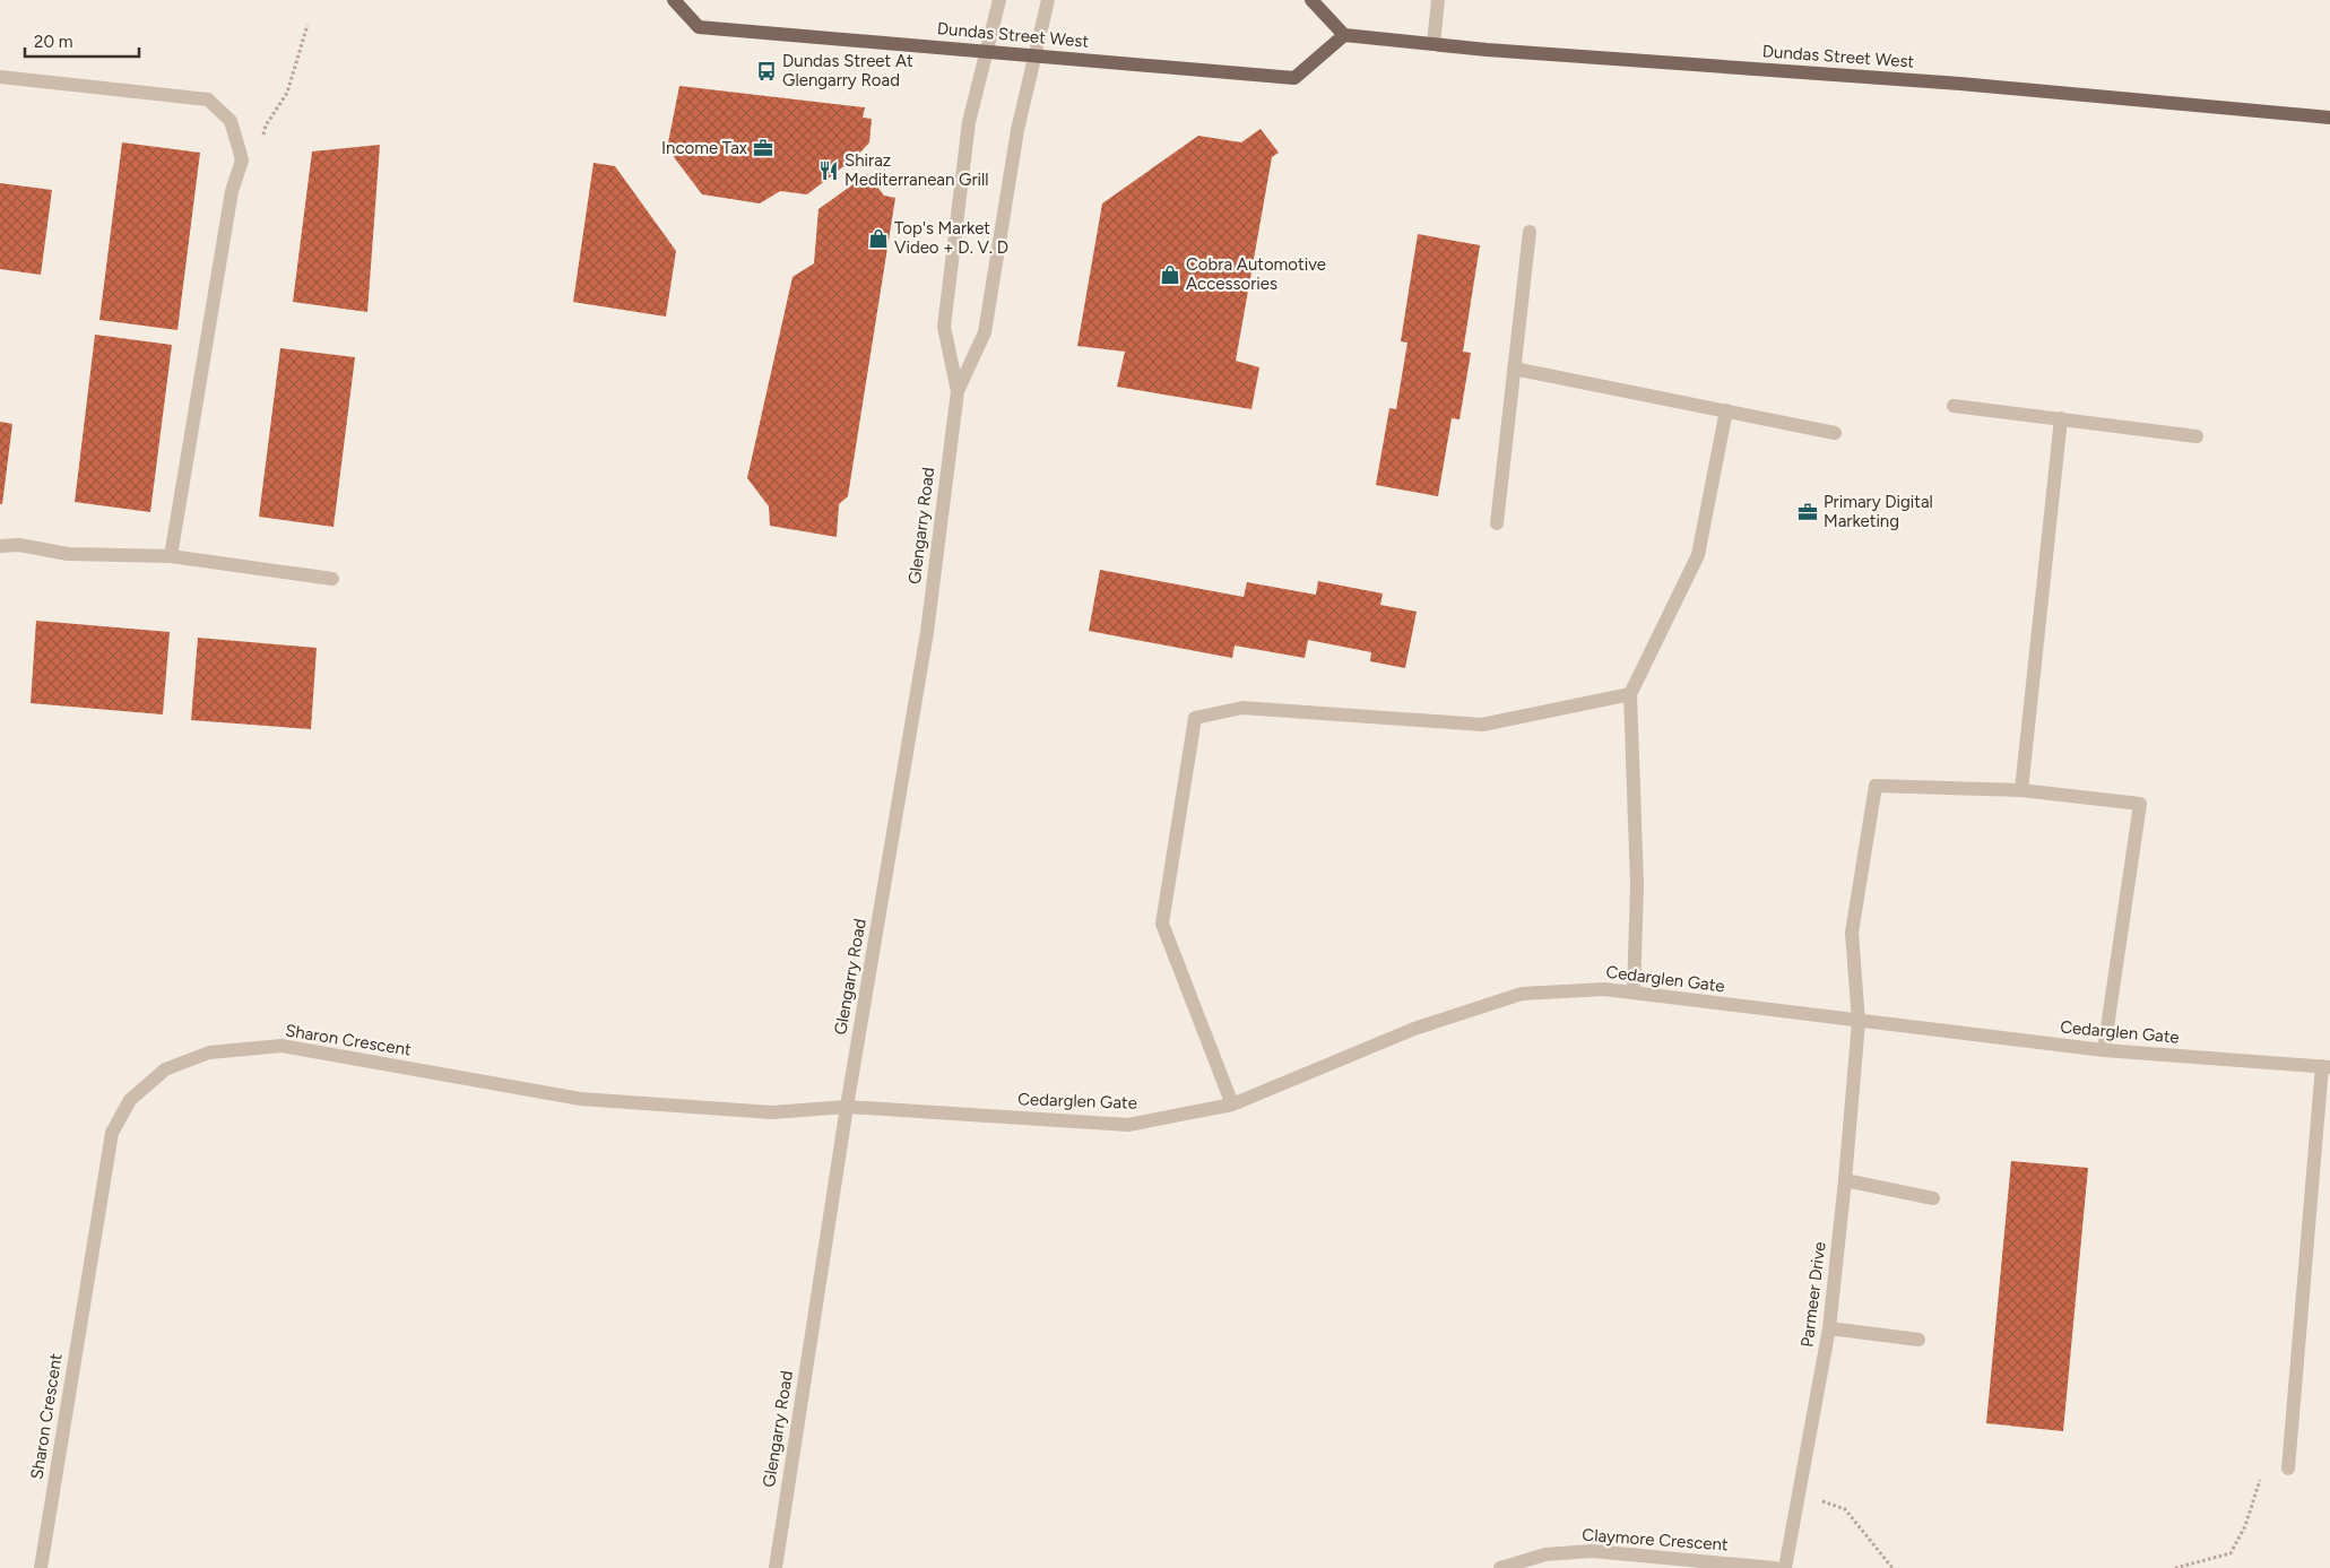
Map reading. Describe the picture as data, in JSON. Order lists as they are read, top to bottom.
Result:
{
  "streets": {
    "main road": ["Dundas Street West"],
    "street": [
      "Glengarry Road",
      "Cedarglen Gate",
      "Sharon Crescent",
      "Parmeer Drive",
      "Claymore Crescent"
    ]
  },
  "crossings": [
    ["Dundas Street West", "Glengarry Road"],
    ["Glengarry Road", "Cedarglen Gate"],
    ["Glengarry Road", "Sharon Crescent"],
    ["Cedarglen Gate", "Sharon Crescent"],
    ["Cedarglen Gate", "Parmeer Drive"]
  ],
  "places": {
    "bus stop": ["Dundas Street At Glengarry Road"],
    "office": ["Income Tax", "Primary Digital Marketing"],
    "restaurant": ["Shiraz Mediterranean Grill"],
    "shop": ["Top's Market Video + D. V. D", "Cobra Automotive Accessories"]
  },
  "scale_bar": "20 m"
}
